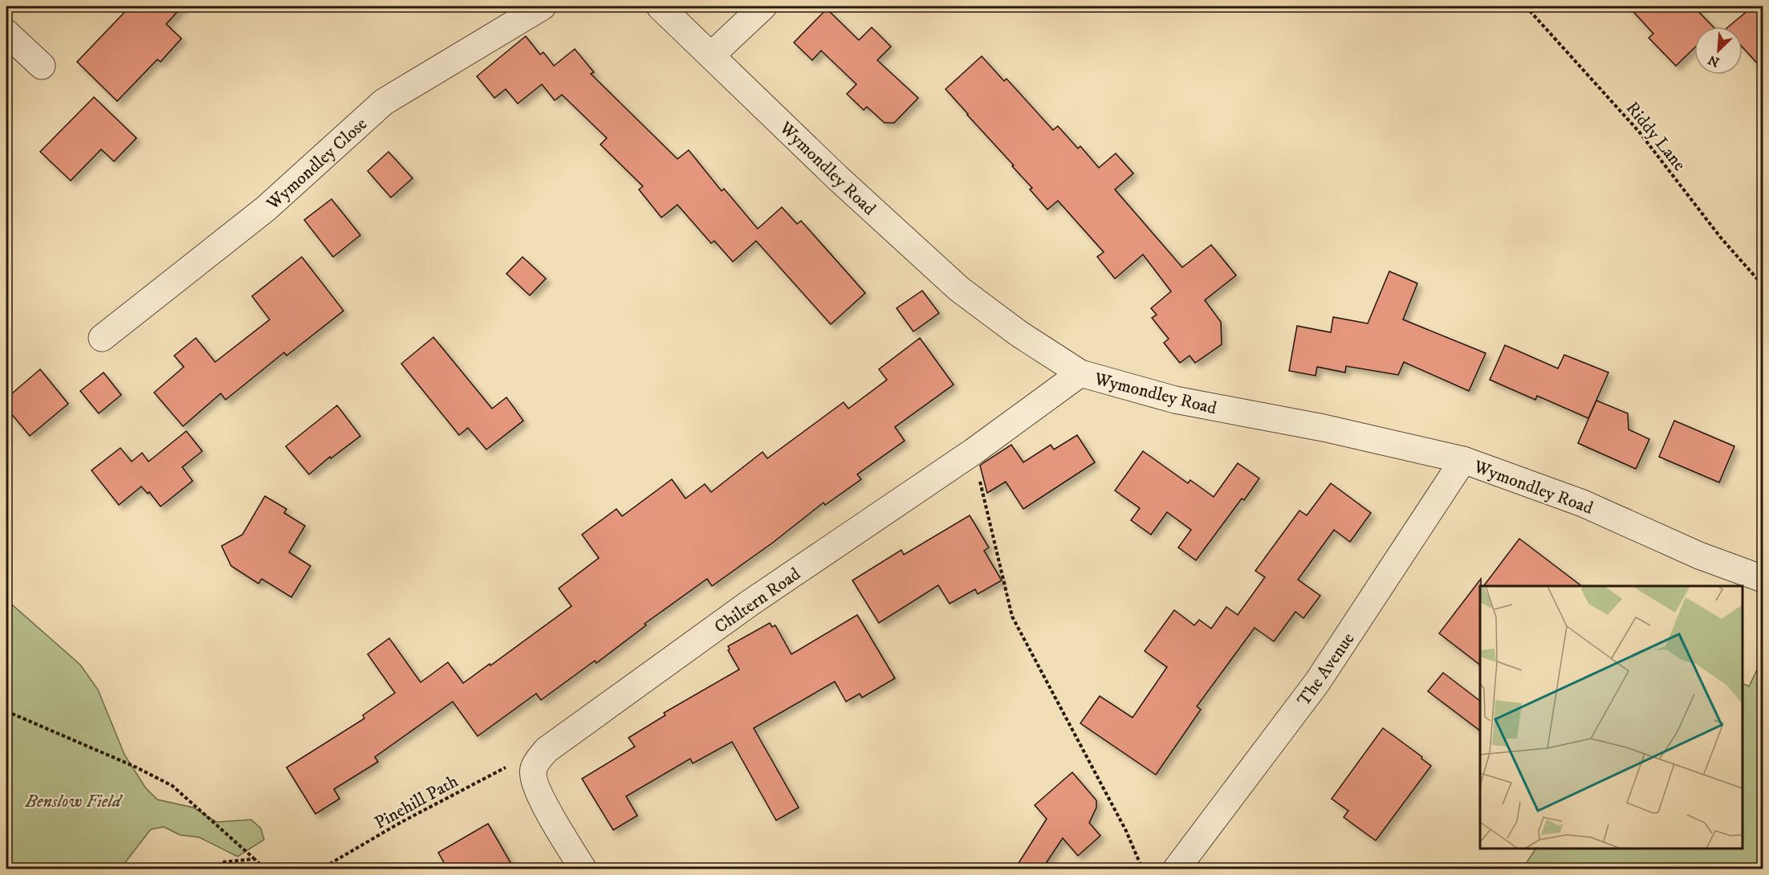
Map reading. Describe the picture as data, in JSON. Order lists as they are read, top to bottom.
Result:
{
  "streets": {
    "street": [
      "Wymondley Close",
      "Wymondley Road",
      "Chiltern Road",
      "The Avenue"
    ],
    "path": ["Riddy Lane", "Pinehill Path"]
  },
  "crossings": [
    ["Wymondley Road", "Chiltern Road"],
    ["Wymondley Road", "The Avenue"],
    ["Chiltern Road", "Pinehill Path"]
  ],
  "parks": ["Benslow Field"],
  "north": "bottom left"
}
